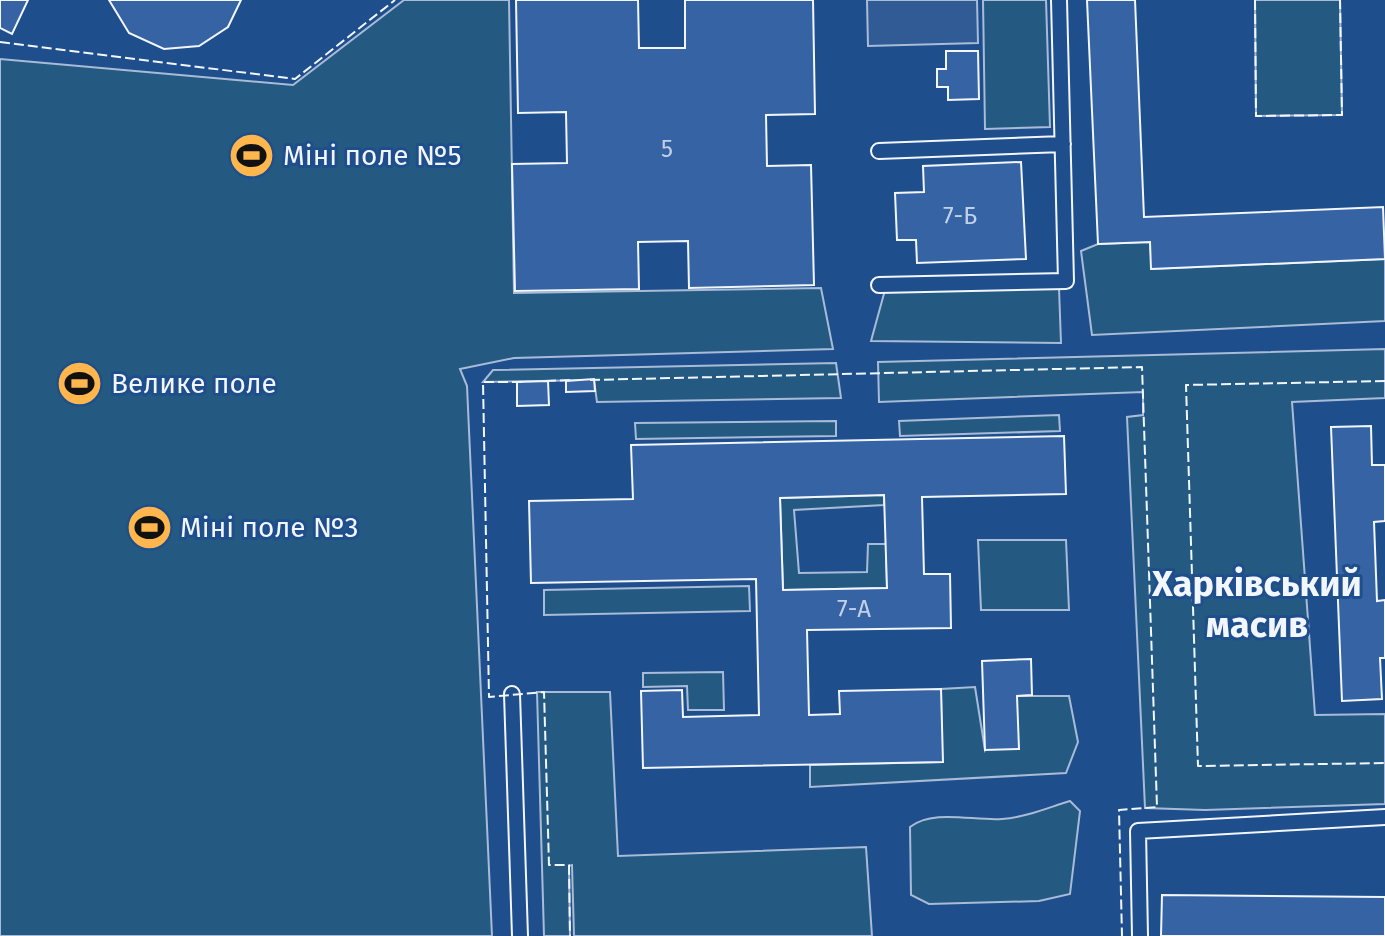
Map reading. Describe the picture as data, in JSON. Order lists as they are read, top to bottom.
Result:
{
  "districts": ["Харківський масив"],
  "places": {
    "sports": ["Міні поле №5", "Велике поле", "Міні поле №3"]
  },
  "house_numbers": ["5", "7-Б", "7-А"]
}
